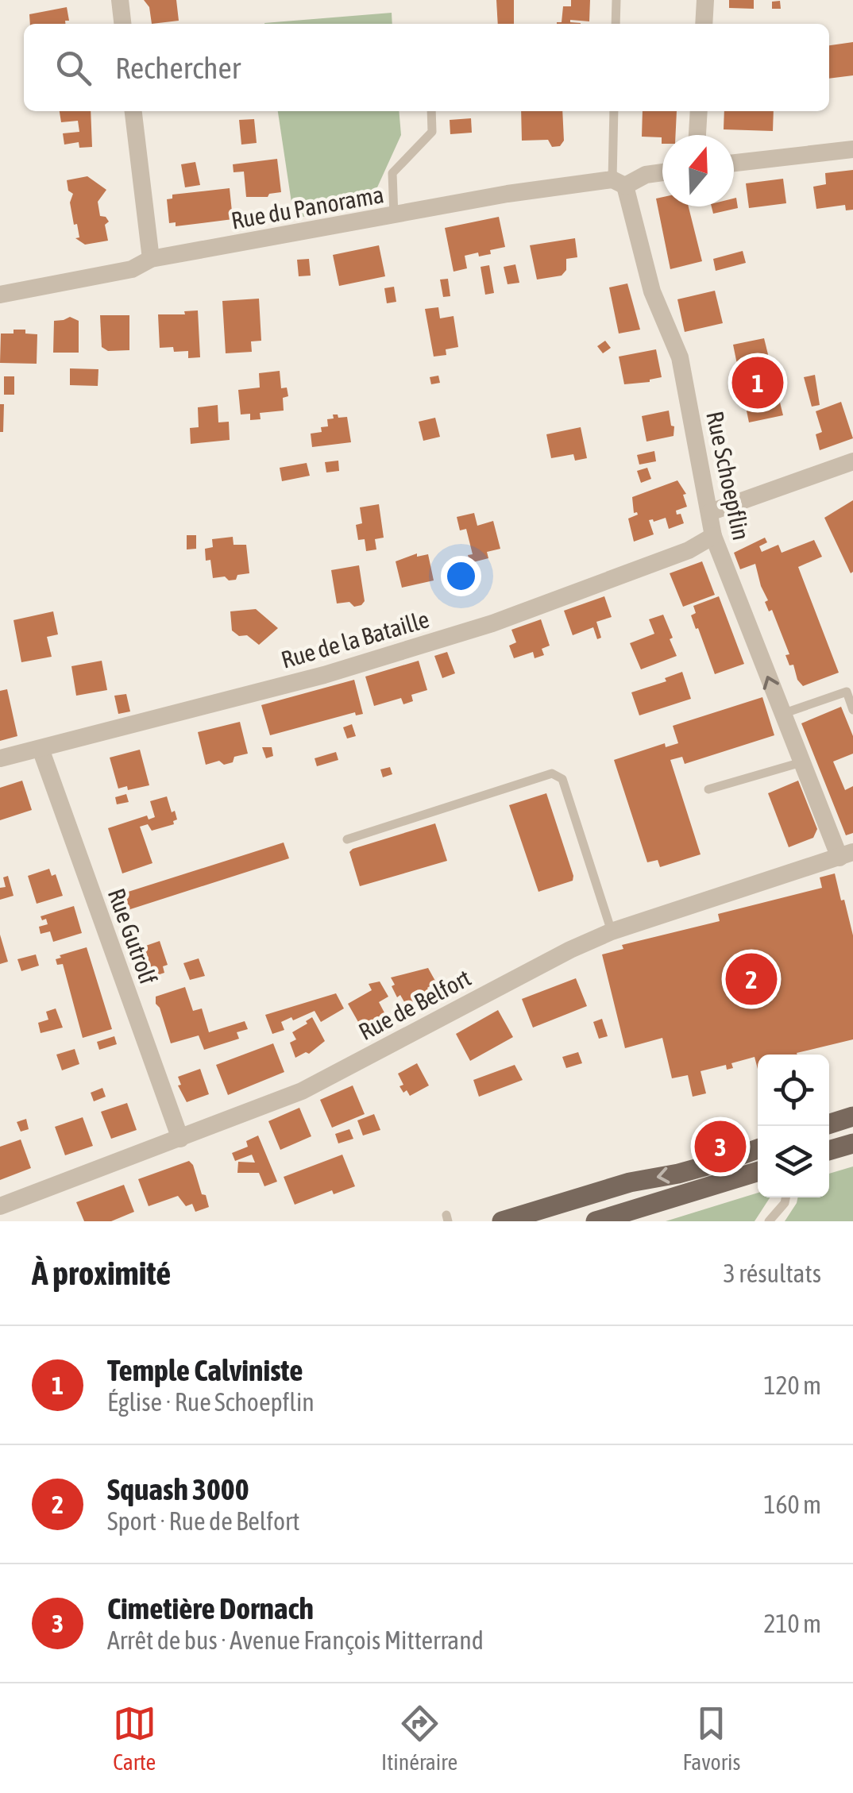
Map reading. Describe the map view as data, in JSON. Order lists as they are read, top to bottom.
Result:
{
  "streets": {
    "street": [
      "Rue du Panorama",
      "Rue Schoepflin",
      "Rue de la Bataille",
      "Rue Gutrolf",
      "Rue de Belfort"
    ]
  },
  "crossings": [
    ["Rue du Panorama", "Rue Schoepflin"],
    ["Rue Schoepflin", "Rue de la Bataille"],
    ["Rue Schoepflin", "Rue de Belfort"],
    ["Rue de la Bataille", "Rue Gutrolf"],
    ["Rue Gutrolf", "Rue de Belfort"]
  ],
  "north": "top",
  "page": {
    "search": "Rechercher",
    "pins": ["1", "2", "3"],
    "heading": ["À proximité", "3 résultats"],
    "list": [
      {
        "mark": "1",
        "name": "Temple Calviniste",
        "note": "Église · Rue Schoepflin",
        "value": "120 m"
      },
      {
        "mark": "2",
        "name": "Squash 3000",
        "note": "Sport · Rue de Belfort",
        "value": "160 m"
      },
      {
        "mark": "3",
        "name": "Cimetière Dornach",
        "note": "Arrêt de bus · Avenue François Mitterrand",
        "value": "210 m"
      }
    ],
    "nav": ["Carte", "Itinéraire", "Favoris"]
  }
}
